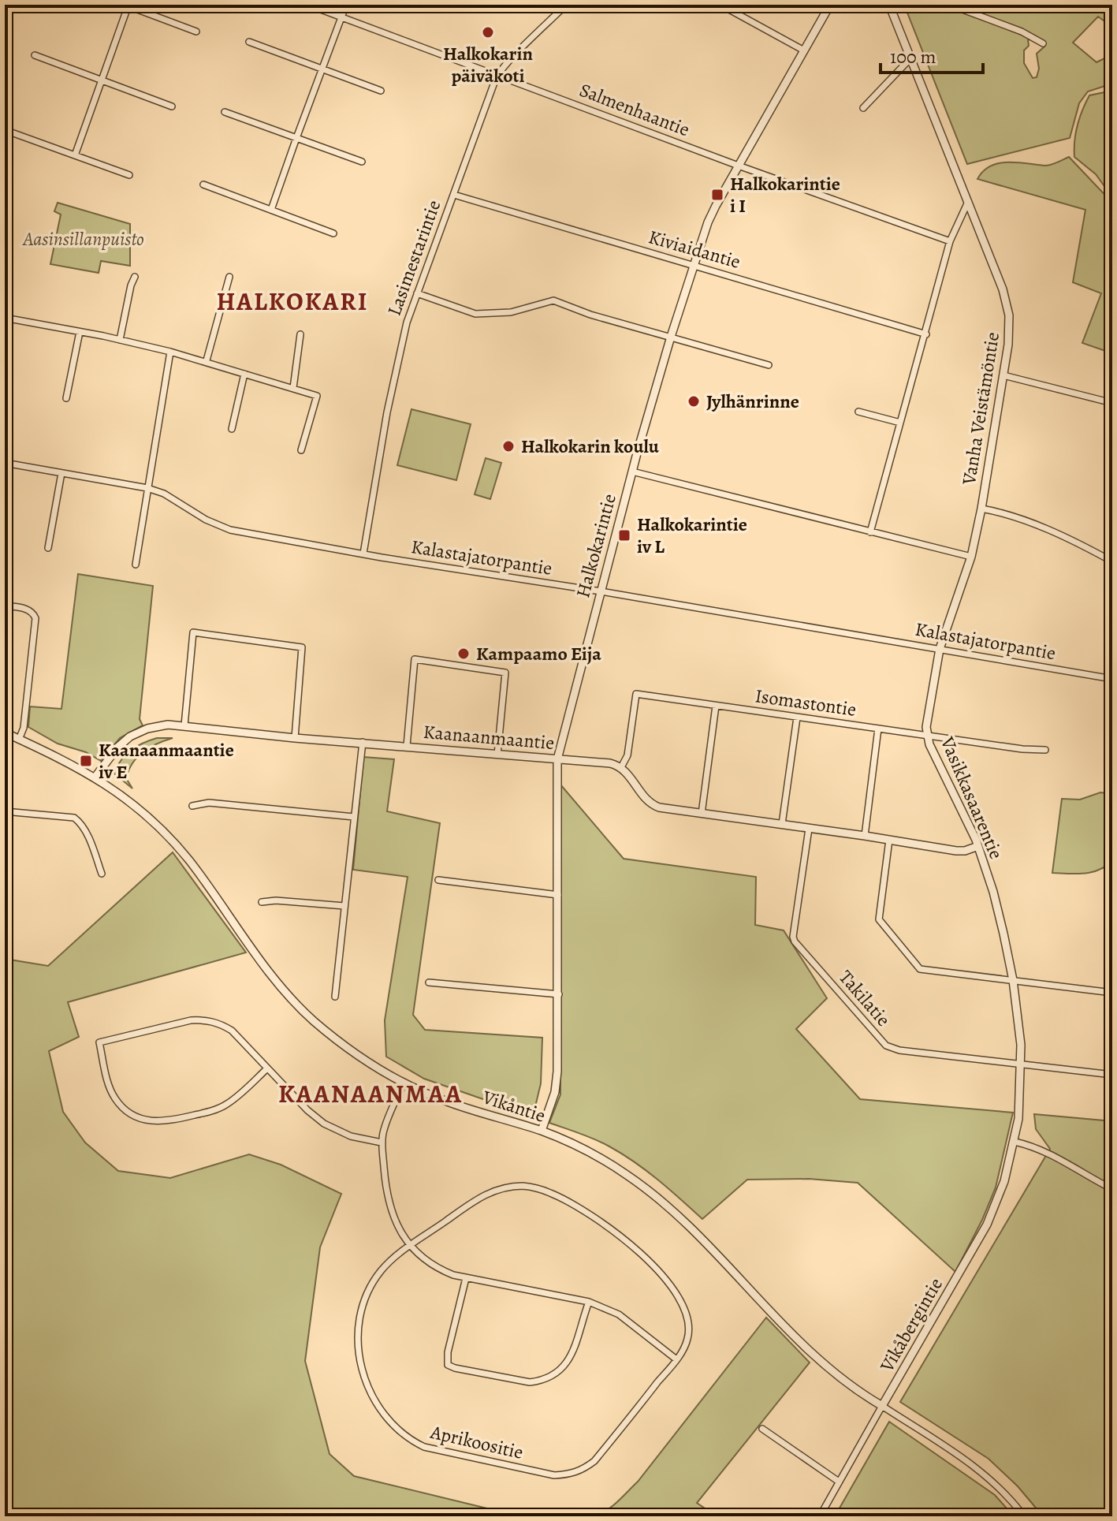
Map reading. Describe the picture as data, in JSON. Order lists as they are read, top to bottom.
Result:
{
  "streets": {
    "street": [
      "Salmenhaantie",
      "Kiviaidantie",
      "Lasimestarintie",
      "Vanha Veistämöntie",
      "Halkokarintie",
      "Kalastajatorpantie",
      "Isomastontie",
      "Kaanaanmaantie",
      "Vasikkasaarentie",
      "Takilatie",
      "Vikåntie",
      "Vikåbergintie",
      "Aprikoositie"
    ]
  },
  "crossings": [
    ["Salmenhaantie", "Lasimestarintie"],
    ["Salmenhaantie", "Halkokarintie"],
    ["Kiviaidantie", "Lasimestarintie"],
    ["Kiviaidantie", "Halkokarintie"],
    ["Lasimestarintie", "Kalastajatorpantie"],
    ["Vanha Veistämöntie", "Vasikkasaarentie"],
    ["Halkokarintie", "Kalastajatorpantie"],
    ["Halkokarintie", "Kaanaanmaantie"],
    ["Halkokarintie", "Vikåntie"],
    ["Kalastajatorpantie", "Vasikkasaarentie"],
    ["Isomastontie", "Kaanaanmaantie"],
    ["Isomastontie", "Vasikkasaarentie"],
    ["Kaanaanmaantie", "Vikåntie"],
    ["Vasikkasaarentie", "Takilatie"],
    ["Vasikkasaarentie", "Vikåbergintie"],
    ["Vikåntie", "Vikåbergintie"]
  ],
  "districts": ["HALKOKARI", "KAANAANMAA"],
  "parks": ["Aasinsillanpuisto"],
  "places": {
    "other": [
      "Halkokarin päiväkoti",
      "Jylhänrinne",
      "Halkokarin koulu",
      "Kampaamo Eija"
    ],
    "transit": ["Halkokarintie i I", "Halkokarintie iv L", "Kaanaanmaantie iv E"]
  },
  "scale_bar": "100 m"
}
